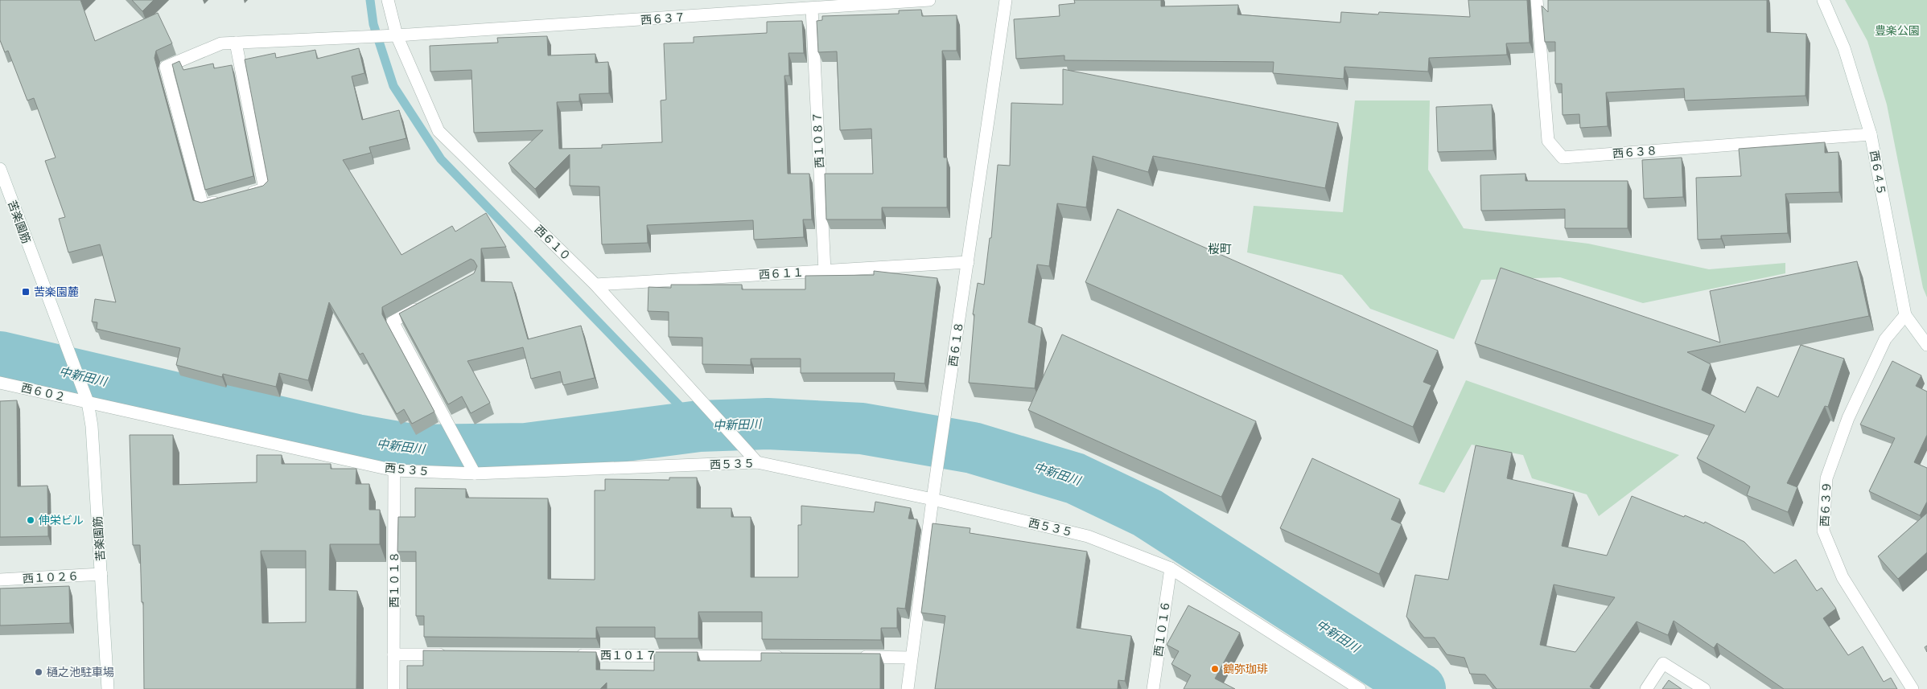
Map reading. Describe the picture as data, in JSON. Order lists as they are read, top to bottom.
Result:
{
  "streets": {
    "street": [
      "西６３７",
      "西１０８７",
      "西６３８",
      "西６４５",
      "苦楽園筋",
      "西６１０",
      "西６１１",
      "西６１８",
      "西６０２",
      "西５３５",
      "西６３９",
      "西１０２６",
      "西１０１８",
      "西１０１６",
      "西１０１７"
    ]
  },
  "crossings": [
    ["西６３７", "西１０８７"],
    ["西６３７", "西６１０"],
    ["西１０８７", "西６１１"],
    ["西６３８", "西６４５"],
    ["西６４５", "西６３９"],
    ["苦楽園筋", "西６０２"],
    ["苦楽園筋", "西５３５"],
    ["苦楽園筋", "西１０２６"],
    ["西６１０", "西６１１"],
    ["西６１０", "西５３５"],
    ["西６１１", "西６１８"],
    ["西６１８", "西５３５"],
    ["西６０２", "西５３５"],
    ["西５３５", "西１０１８"],
    ["西５３５", "西１０１６"]
  ],
  "districts": ["桜町"],
  "water": ["中新田川"],
  "parks": ["豊楽公園"],
  "places": {
    "transit": ["苦楽園麓"],
    "other": ["伸栄ビル", "鶴弥珈琲", "樋之池駐車場"]
  }
}
